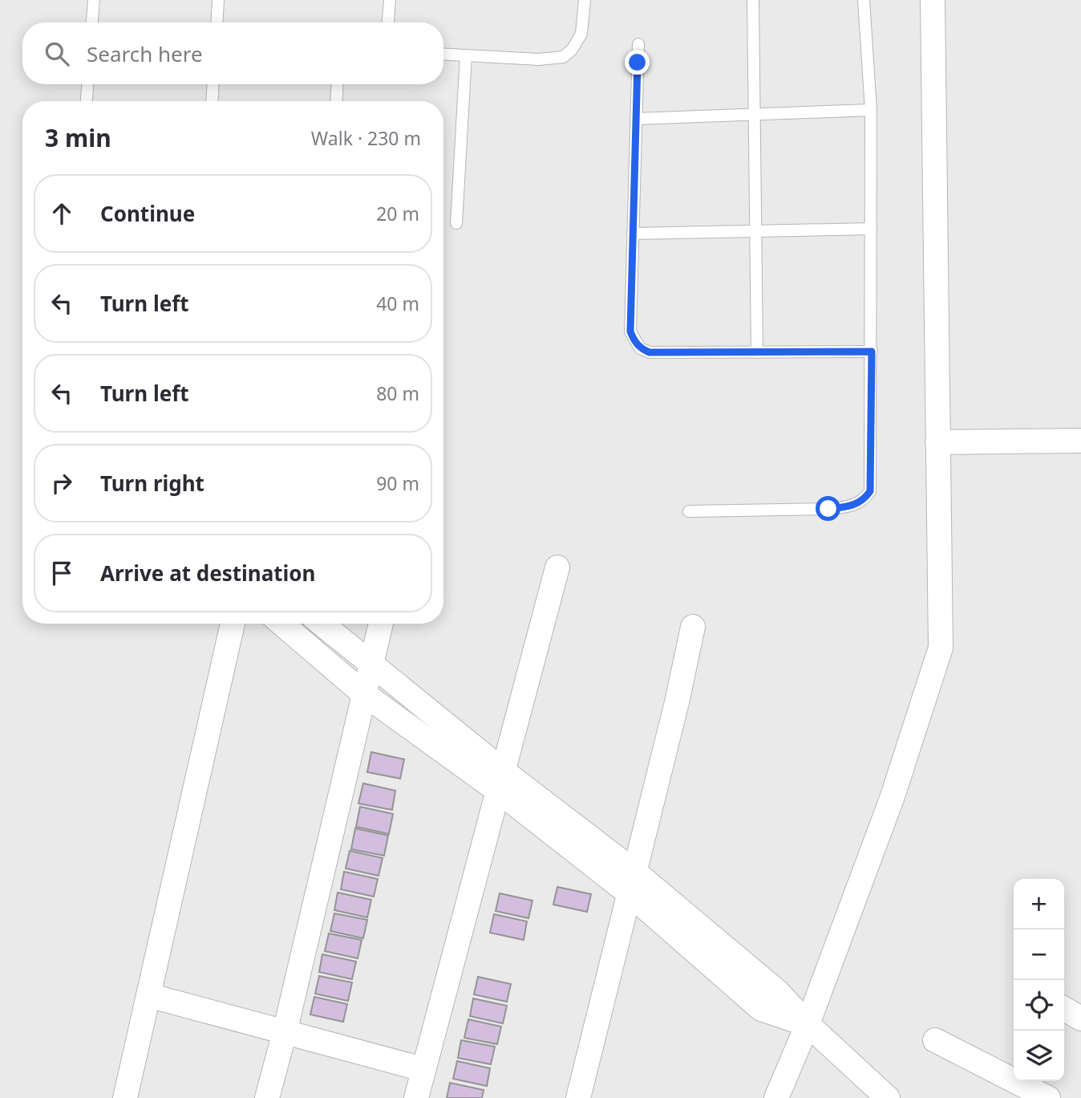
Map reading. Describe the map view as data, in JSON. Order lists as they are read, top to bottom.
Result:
{
  "page": {
    "search": "Search here",
    "heading": ["3 min", "Walk · 230 m"],
    "list": [
      ["Continue", "20 m"],
      ["Turn left", "40 m"],
      ["Turn left", "80 m"],
      ["Turn right", "90 m"],
      "Arrive at destination"
    ],
    "map_buttons": ["+", "−"]
  }
}
